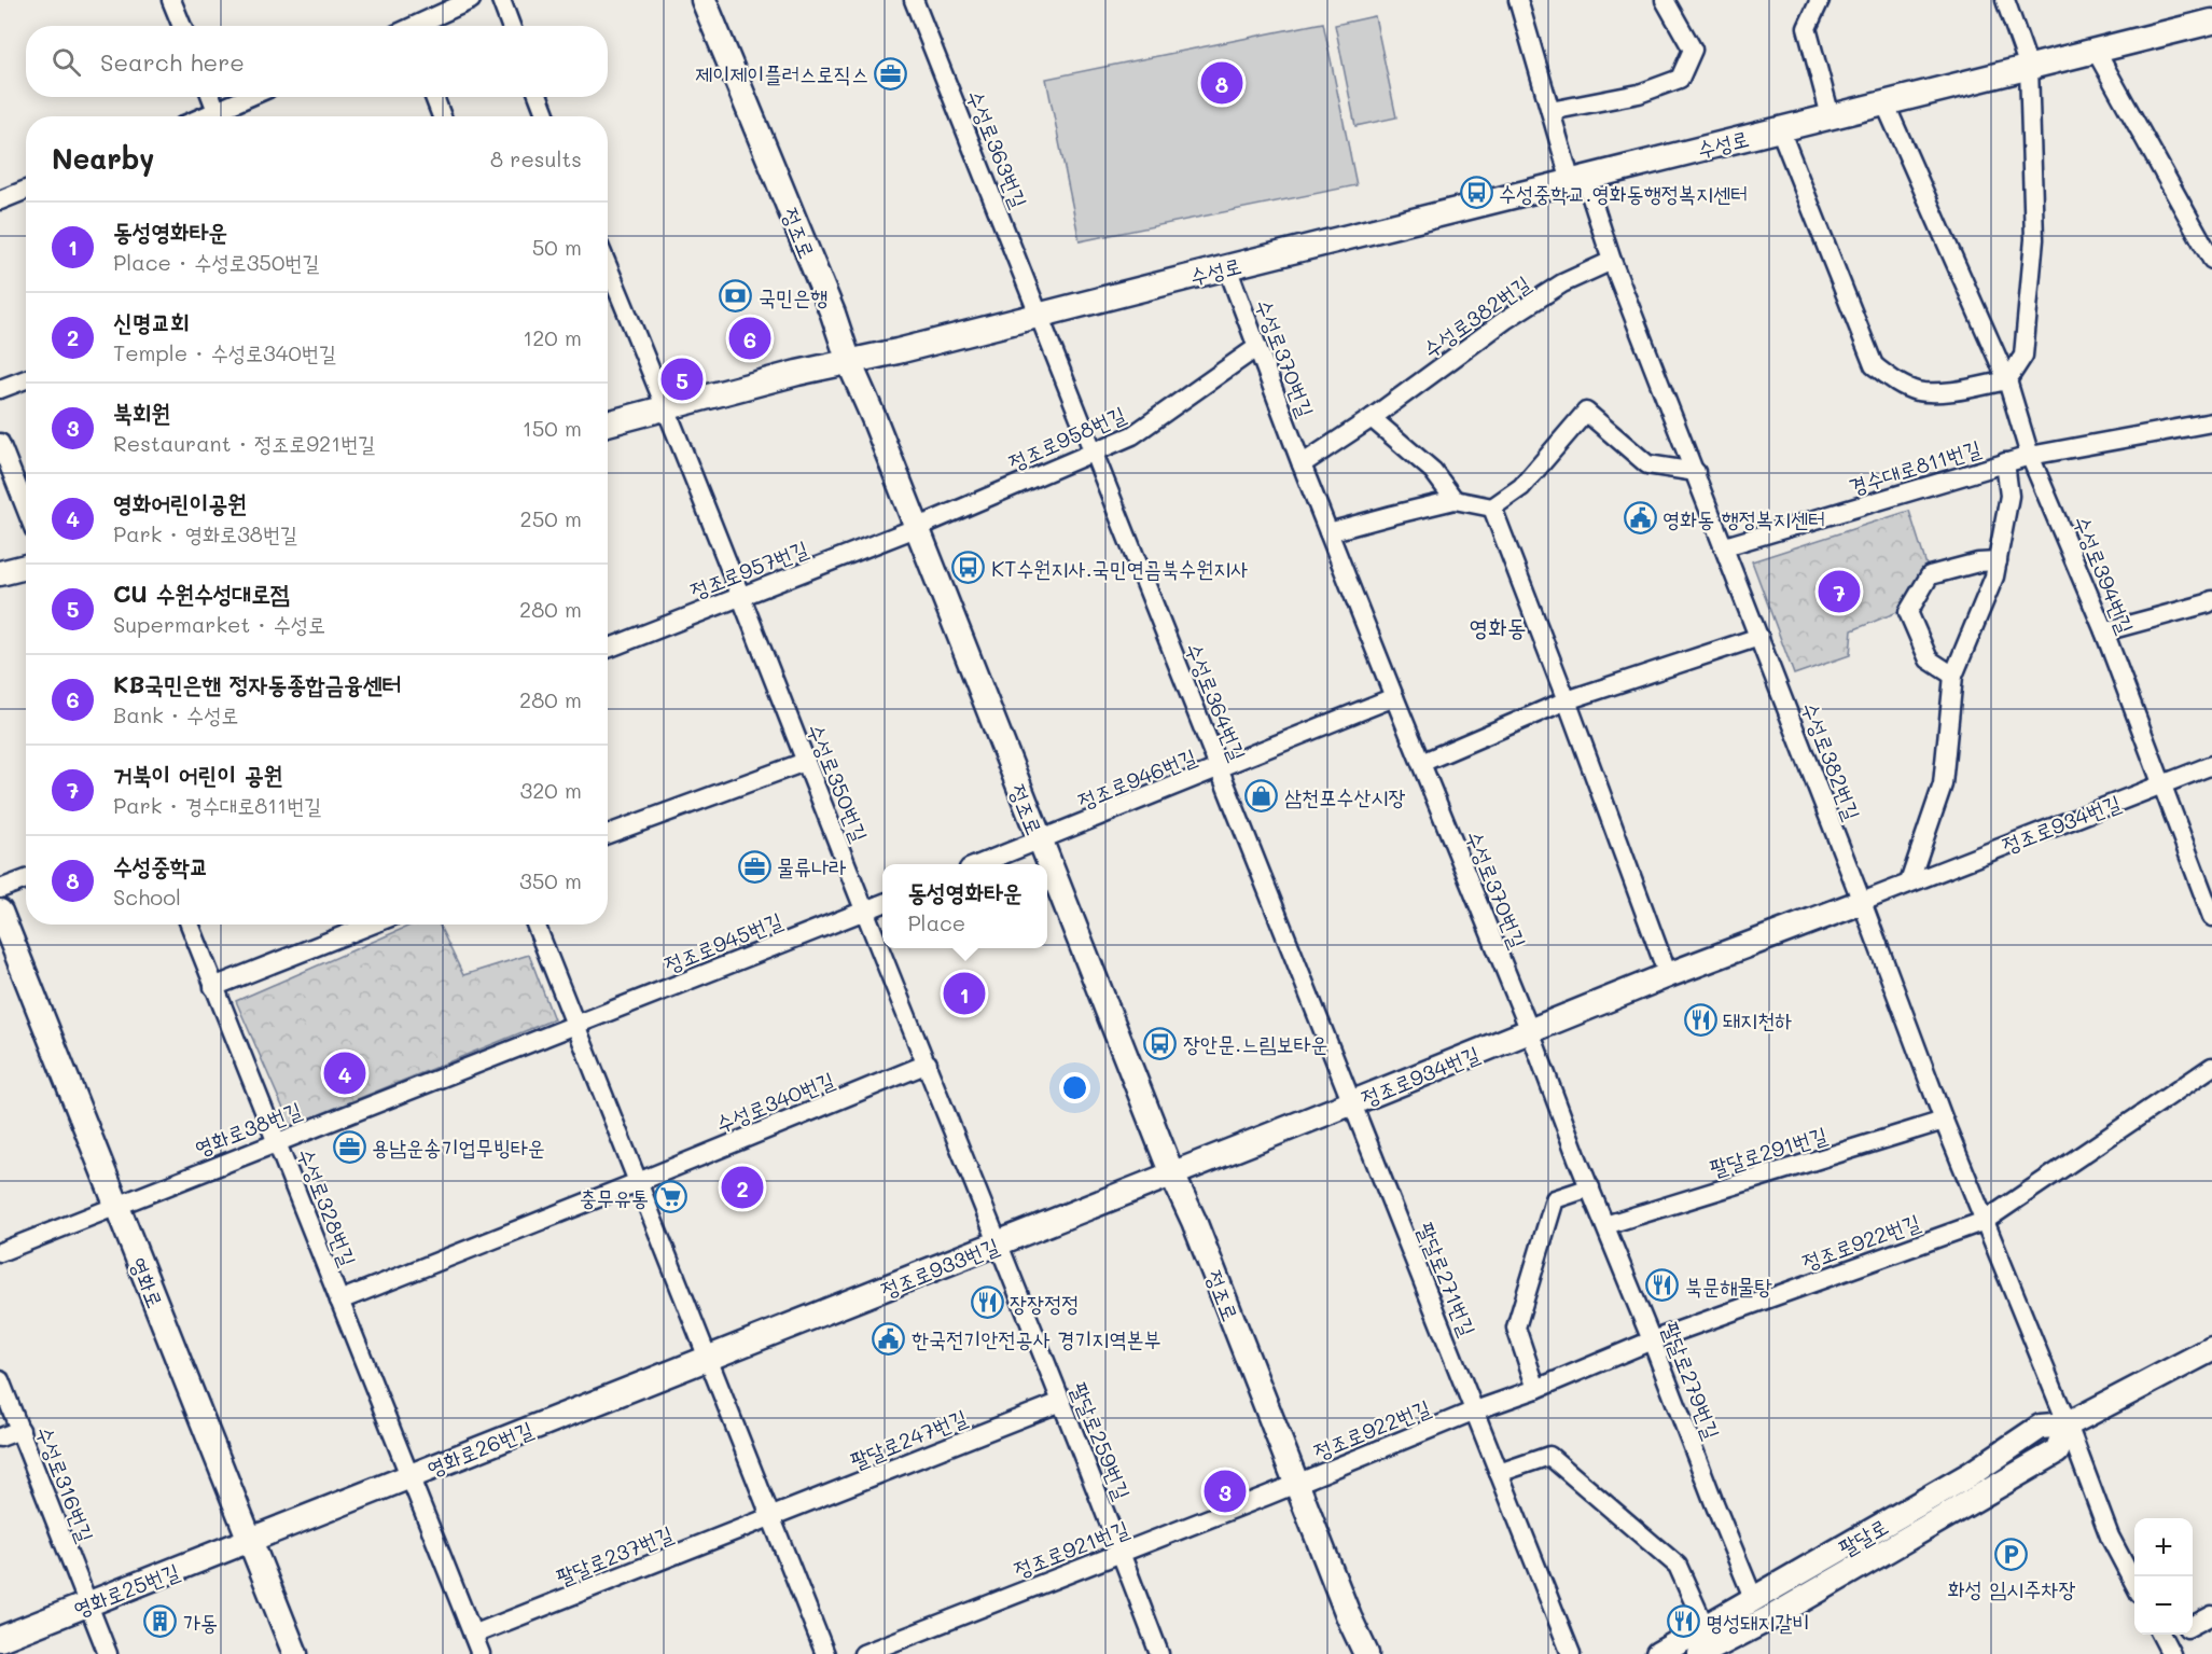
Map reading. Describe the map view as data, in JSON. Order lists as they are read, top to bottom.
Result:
{
  "streets": {
    "street": [
      "수성로",
      "수성로363번길",
      "정조로",
      "수성로382번길",
      "수성로370번길",
      "정조로958번길",
      "경수대로811번길",
      "정조로957번길",
      "수성로394번길",
      "수성로364번길",
      "정조로946번길",
      "수성로350번길",
      "정조로934번길",
      "정조로945번길",
      "수성로340번길",
      "영화로38번길",
      "팔달로291번길",
      "수성로328번길",
      "정조로922번길",
      "정조로933번길",
      "팔달로271번길",
      "영화로",
      "팔달로279번길",
      "팔달로247번길",
      "팔달로259번길",
      "영화로26번길",
      "수성로316번길",
      "팔달로",
      "정조로921번길",
      "팔달로237번길",
      "영화로25번길"
    ]
  },
  "crossings": [
    ["수성로", "수성로363번길"],
    ["수성로", "정조로"],
    ["수성로", "수성로382번길"],
    ["수성로", "수성로370번길"],
    ["수성로", "수성로394번길"],
    ["수성로", "수성로364번길"],
    ["수성로", "수성로350번길"],
    ["수성로363번길", "수성로364번길"],
    ["정조로", "정조로958번길"],
    ["정조로", "정조로957번길"],
    ["정조로", "정조로946번길"],
    ["정조로", "정조로934번길"],
    ["정조로", "정조로922번길"],
    ["정조로", "정조로933번길"],
    ["정조로", "정조로921번길"],
    ["수성로382번길", "경수대로811번길"],
    ["수성로382번길", "정조로934번길"],
    ["수성로370번길", "정조로958번길"],
    ["수성로370번길", "정조로946번길"],
    ["수성로370번길", "정조로934번길"],
    ["수성로370번길", "팔달로279번길"],
    ["정조로958번길", "정조로957번길"],
    ["정조로958번길", "수성로364번길"],
    ["경수대로811번길", "수성로394번길"],
    ["정조로957번길", "수성로350번길"],
    ["수성로394번길", "정조로934번길"],
    ["수성로364번길", "정조로946번길"],
    ["수성로364번길", "정조로934번길"],
    ["수성로364번길", "팔달로271번길"],
    ["수성로350번길", "정조로945번길"],
    ["수성로350번길", "수성로340번길"],
    ["수성로350번길", "정조로933번길"],
    ["수성로350번길", "팔달로259번길"],
    ["정조로934번길", "정조로933번길"],
    ["정조로934번길", "팔달로271번길"],
    ["정조로934번길", "팔달로279번길"],
    ["정조로945번길", "영화로38번길"],
    ["수성로340번길", "수성로328번길"],
    ["영화로38번길", "수성로328번길"],
    ["영화로38번길", "영화로"],
    ["팔달로291번길", "팔달로279번길"],
    ["수성로328번길", "영화로26번길"],
    ["정조로922번길", "팔달로271번길"],
    ["정조로922번길", "팔달로279번길"],
    ["정조로922번길", "정조로921번길"],
    ["정조로933번길", "팔달로259번길"],
    ["정조로933번길", "영화로26번길"],
    ["영화로", "영화로26번길"],
    ["영화로", "영화로25번길"],
    ["팔달로279번길", "팔달로"],
    ["팔달로247번길", "팔달로259번길"],
    ["팔달로247번길", "팔달로237번길"],
    ["팔달로259번길", "정조로921번길"],
    ["영화로26번길", "영화로25번길"],
    ["수성로316번길", "영화로25번길"]
  ],
  "districts": ["영화동"],
  "places": {
    "office": ["제이제이플러스로직스", "물류나라", "용남운송기업무빙타운"],
    "bus stop": ["수성중학교.영화동행정복지센터", "KT수원지사.국민연금북수원지사", "장안문.느림보타운"],
    "bank": ["국민은행"],
    "public building": ["영화동 행정복지센터", "한국전기안전공사 경기지역본부"],
    "shop": ["삼천포수산시장"],
    "restaurant": [
      "돼지천하",
      "북문해물탕",
      "장장정정",
      "명성돼지갈비"
    ],
    "supermarket": ["충무유통"],
    "parking": ["화성 임시주차장"],
    "building": ["가동"]
  },
  "page": {
    "search": "Search here",
    "pins": [
      "8",
      "6",
      "5",
      "7",
      "1",
      "4",
      "2",
      "3"
    ],
    "heading": ["Nearby", "8 results"],
    "list": [
      {
        "mark": "1",
        "name": "동성영화타운",
        "note": "Place · 수성로350번길",
        "value": "50 m"
      },
      {
        "mark": "2",
        "name": "신명교회",
        "note": "Temple · 수성로340번길",
        "value": "120 m"
      },
      {
        "mark": "3",
        "name": "북회원",
        "note": "Restaurant · 정조로921번길",
        "value": "150 m"
      },
      {
        "mark": "4",
        "name": "영화어린이공원",
        "note": "Park · 영화로38번길",
        "value": "250 m"
      },
      {
        "mark": "5",
        "name": "CU 수원수성대로점",
        "note": "Supermarket · 수성로",
        "value": "280 m"
      },
      {
        "mark": "6",
        "name": "KB국민은핸 정자동종합금융센터",
        "note": "Bank · 수성로",
        "value": "280 m"
      },
      {
        "mark": "7",
        "name": "거북이 어린이 공원",
        "note": "Park · 경수대로811번길",
        "value": "320 m"
      },
      {
        "mark": "8",
        "name": "수성중학교",
        "note": "School",
        "value": "350 m"
      }
    ],
    "popup": ["동성영화타운", "Place"],
    "map_buttons": ["+", "−"]
  }
}
